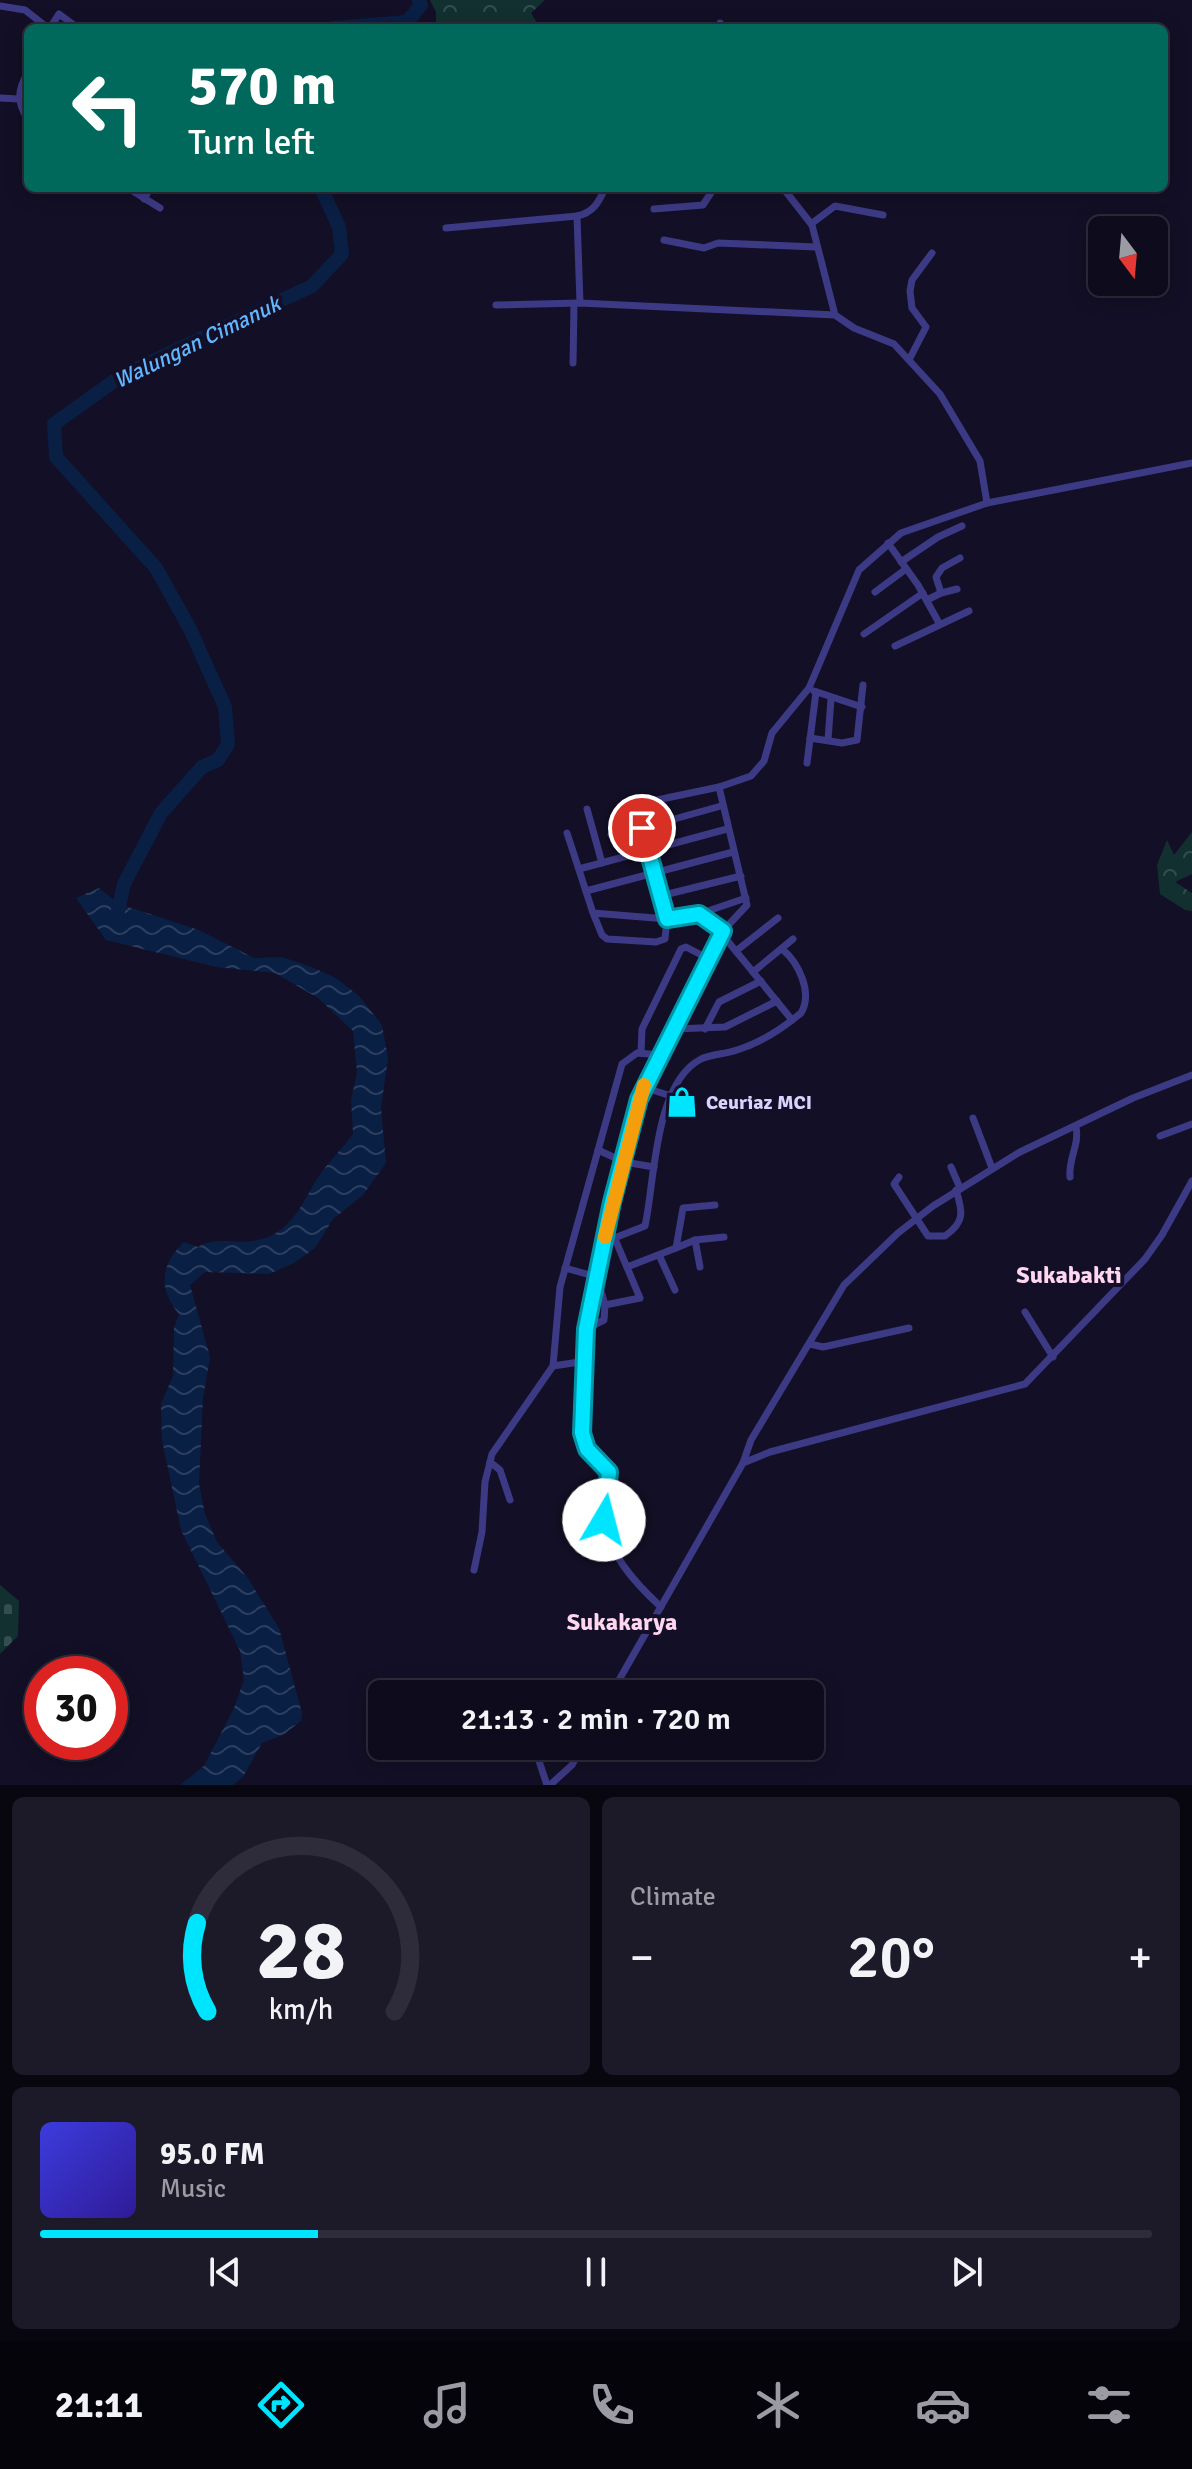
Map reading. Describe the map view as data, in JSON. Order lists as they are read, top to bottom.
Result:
{
  "districts": ["Sukabakti", "Sukakarya"],
  "water": ["Walungan Cimanuk"],
  "places": {
    "shop": ["Ceuriaz MCI"]
  },
  "north": "bottom",
  "page": {
    "turn": ["570 m", "Turn left"],
    "limit": "30",
    "trip": "21:13 · 2 min · 720 m",
    "tile": "Climate",
    "heat": ["−", "20°", "+"],
    "song": ["95.0 FM", "Music"],
    "tabs": "21:11",
    "gauge": ["28", "km/h"]
  }
}
